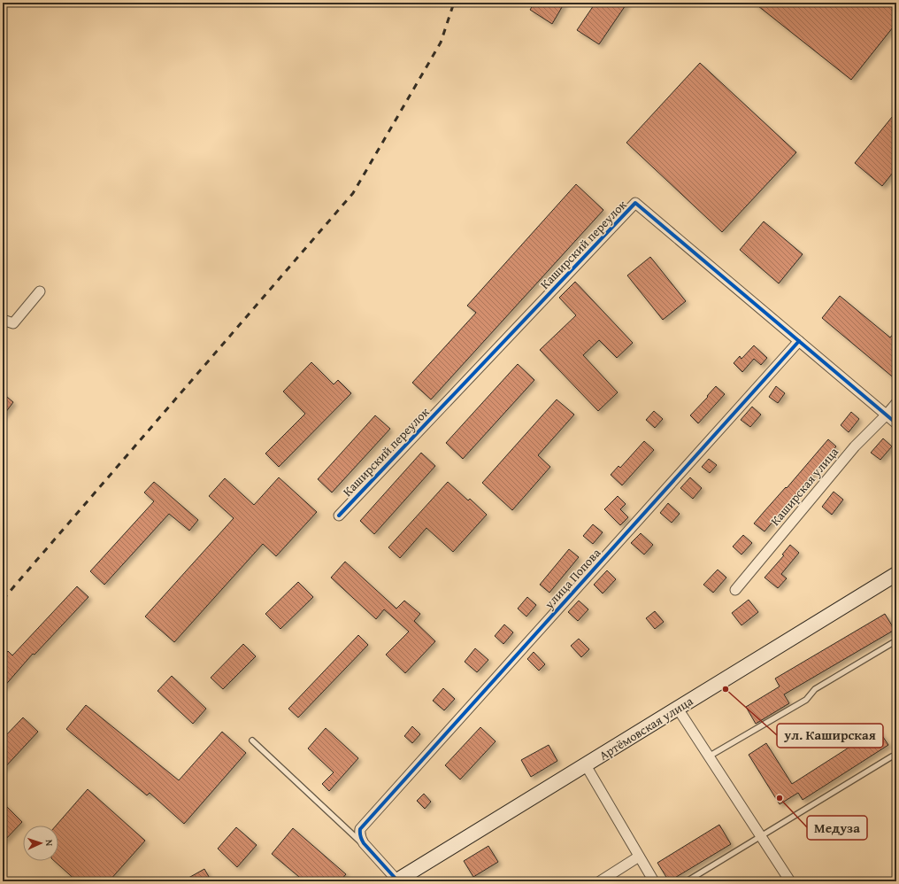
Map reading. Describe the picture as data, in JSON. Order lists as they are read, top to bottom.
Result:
{
  "streets": {
    "street": [
      "Каширский переулок",
      "Каширская улица",
      "улица Попова",
      "Артёмовская улица"
    ]
  },
  "crossings": [
    ["Каширский переулок", "Каширская улица"],
    ["Каширский переулок", "улица Попова"]
  ],
  "places": ["ул. Каширская", "Медуза"],
  "north": "right"
}
